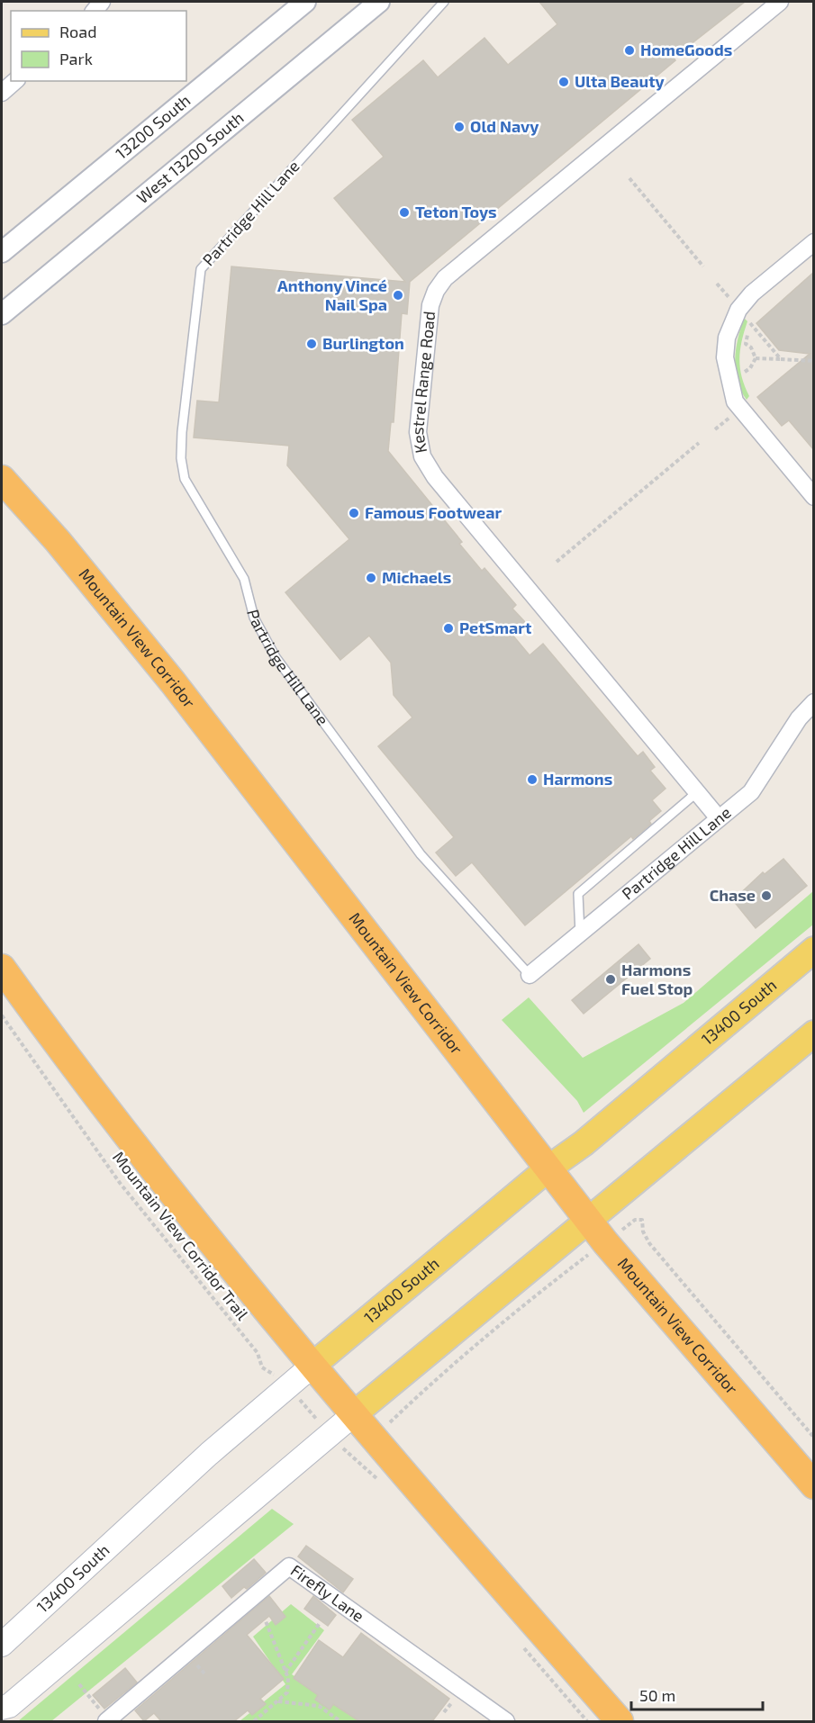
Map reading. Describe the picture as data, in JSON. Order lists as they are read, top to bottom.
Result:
{
  "streets": {
    "highway": ["Mountain View Corridor"],
    "main road": ["13400 South"],
    "street": [
      "13200 South",
      "West 13200 South",
      "Partridge Hill Lane",
      "Kestrel Range Road",
      "Firefly Lane"
    ],
    "path": ["Mountain View Corridor Trail"]
  },
  "crossings": [
    ["Partridge Hill Lane", "Kestrel Range Road"],
    ["Mountain View Corridor", "13400 South"],
    ["13400 South", "Mountain View Corridor Trail"]
  ],
  "places": [
    "HomeGoods",
    "Ulta Beauty",
    "Old Navy",
    "Teton Toys",
    "Anthony Vincé Nail Spa",
    "Burlington",
    "Famous Footwear",
    "Michaels",
    "PetSmart",
    "Harmons",
    "Chase",
    "Harmons Fuel Stop"
  ],
  "legend": ["Road", "Park"],
  "scale_bar": "50 m"
}
